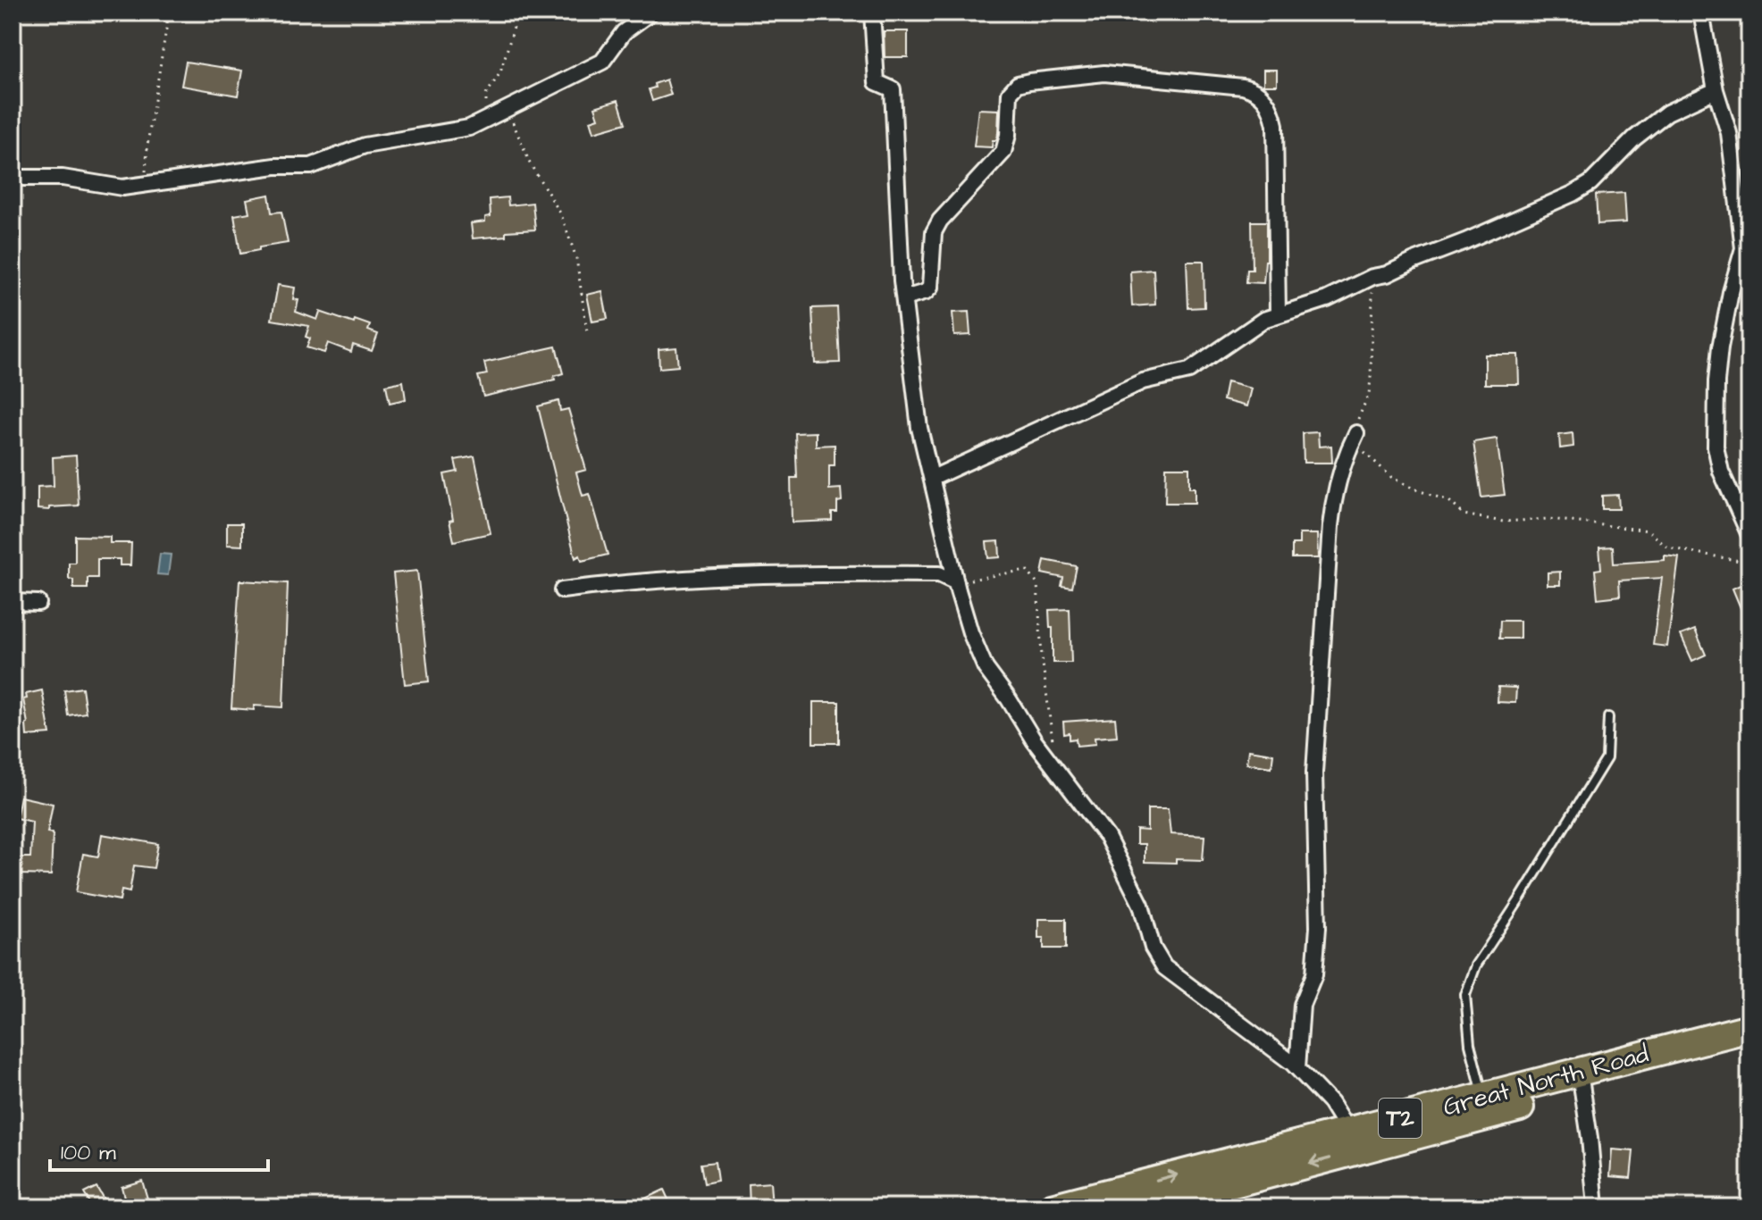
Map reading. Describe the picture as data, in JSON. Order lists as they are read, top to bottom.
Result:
{
  "streets": {
    "highway": ["Great North Road", "T2"]
  },
  "scale_bar": "100 m"
}
